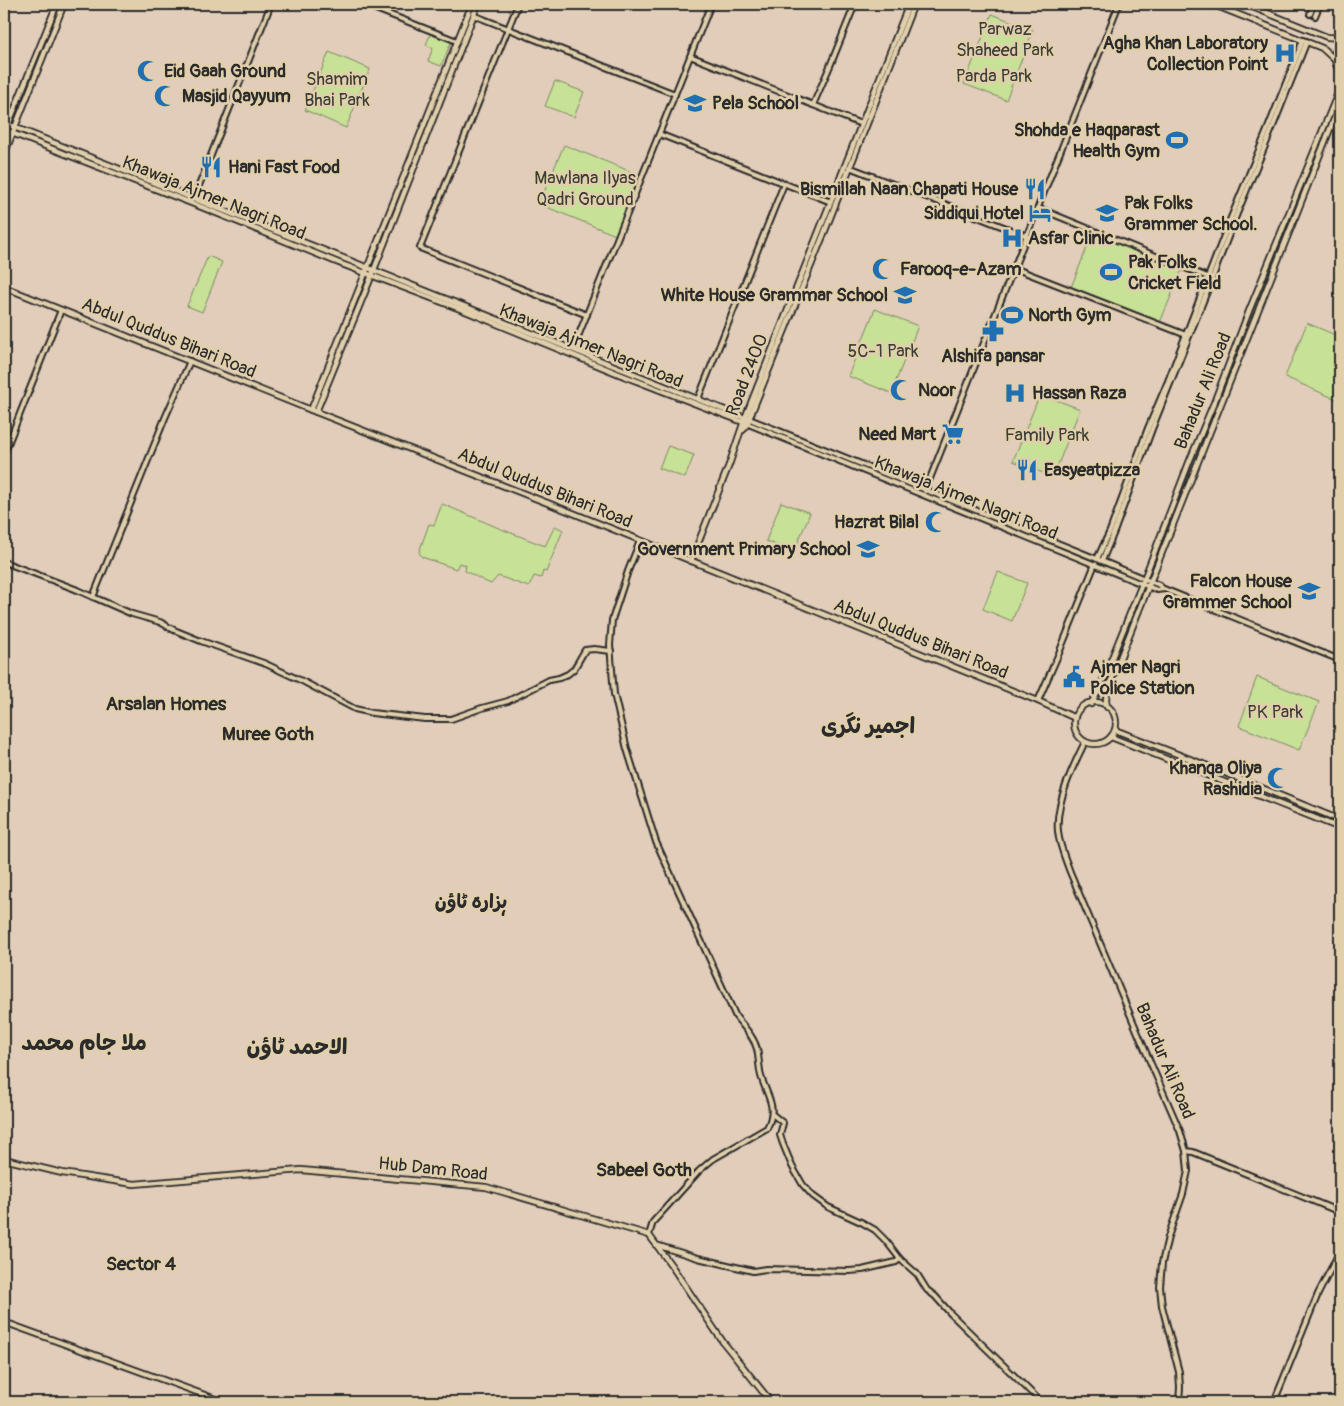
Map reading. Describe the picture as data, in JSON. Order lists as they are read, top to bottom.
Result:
{
  "streets": {
    "main road": [
      "Khawaja Ajmer Nagri Road",
      "Abdul Quddus Bihari Road",
      "Road 2400",
      "Bahadur Ali Road",
      "Hub Dam Road"
    ]
  },
  "crossings": [
    ["Khawaja Ajmer Nagri Road", "Road 2400"],
    ["Khawaja Ajmer Nagri Road", "Bahadur Ali Road"],
    ["Abdul Quddus Bihari Road", "Road 2400"],
    ["Abdul Quddus Bihari Road", "Bahadur Ali Road"]
  ],
  "districts": [
    "Arsalan Homes",
    "اجمیر نگری",
    "Muree Goth",
    "ہزارہ ٹاؤن",
    "ملا جام محمد",
    "الاحمد ٹاؤن",
    "Sabeel Goth",
    "Sector 4"
  ],
  "parks": [
    "Parwaz Shaheed Park",
    "Parda Park",
    "Shamim Bhai Park",
    "Mawlana Ilyas Qadri Ground",
    "5C-1 Park",
    "Family Park",
    "PK Park"
  ],
  "places": {
    "hospital": ["Agha Khan Laboratory Collection Point", "Asfar Clinic", "Hassan Raza"],
    "mosque": [
      "Eid Gaah Ground",
      "Masjid Qayyum",
      "Farooq-e-Azam",
      "Noor",
      "Hazrat Bilal",
      "Khanqa Oliya Rashidia"
    ],
    "school or university": [
      "Pela School",
      "Pak Folks Grammer School.",
      "White House Grammar School",
      "Government Primary School",
      "Falcon House Grammer School"
    ],
    "sports": ["Shohda e Haqparast Health Gym", "Pak Folks Cricket Field", "North Gym"],
    "restaurant": ["Hani Fast Food", "Bismillah Naan Chapati House", "Easyeatpizza"],
    "hotel": ["Siddiqui Hotel"],
    "pharmacy": ["Alshifa pansar"],
    "supermarket": ["Need Mart"],
    "public building": ["Ajmer Nagri Police Station"]
  }
}
